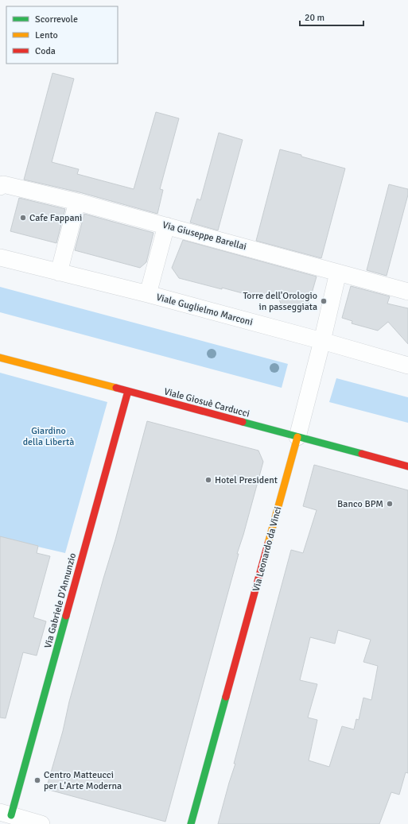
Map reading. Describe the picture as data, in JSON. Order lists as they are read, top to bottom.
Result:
{
  "streets": {
    "street": [
      "Via Giuseppe Barellai",
      "Viale Guglielmo Marconi",
      "Viale Giosuè Carducci",
      "Via Leonardo da Vinci",
      "Via Gabriele D'Annunzio"
    ]
  },
  "crossings": [
    ["Via Giuseppe Barellai", "Via Leonardo da Vinci"],
    ["Viale Guglielmo Marconi", "Via Leonardo da Vinci"],
    ["Viale Giosuè Carducci", "Via Leonardo da Vinci"],
    ["Viale Giosuè Carducci", "Via Gabriele D'Annunzio"]
  ],
  "parks": ["Giardino della Libertà"],
  "places": [
    "Cafe Fappani",
    "Torre dell'Orologio in passeggiata",
    "Hotel President",
    "Banco BPM",
    "Centro Matteucci per L'Arte Moderna"
  ],
  "legend": ["Scorrevole", "Lento", "Coda"],
  "scale_bar": "20 m"
}
